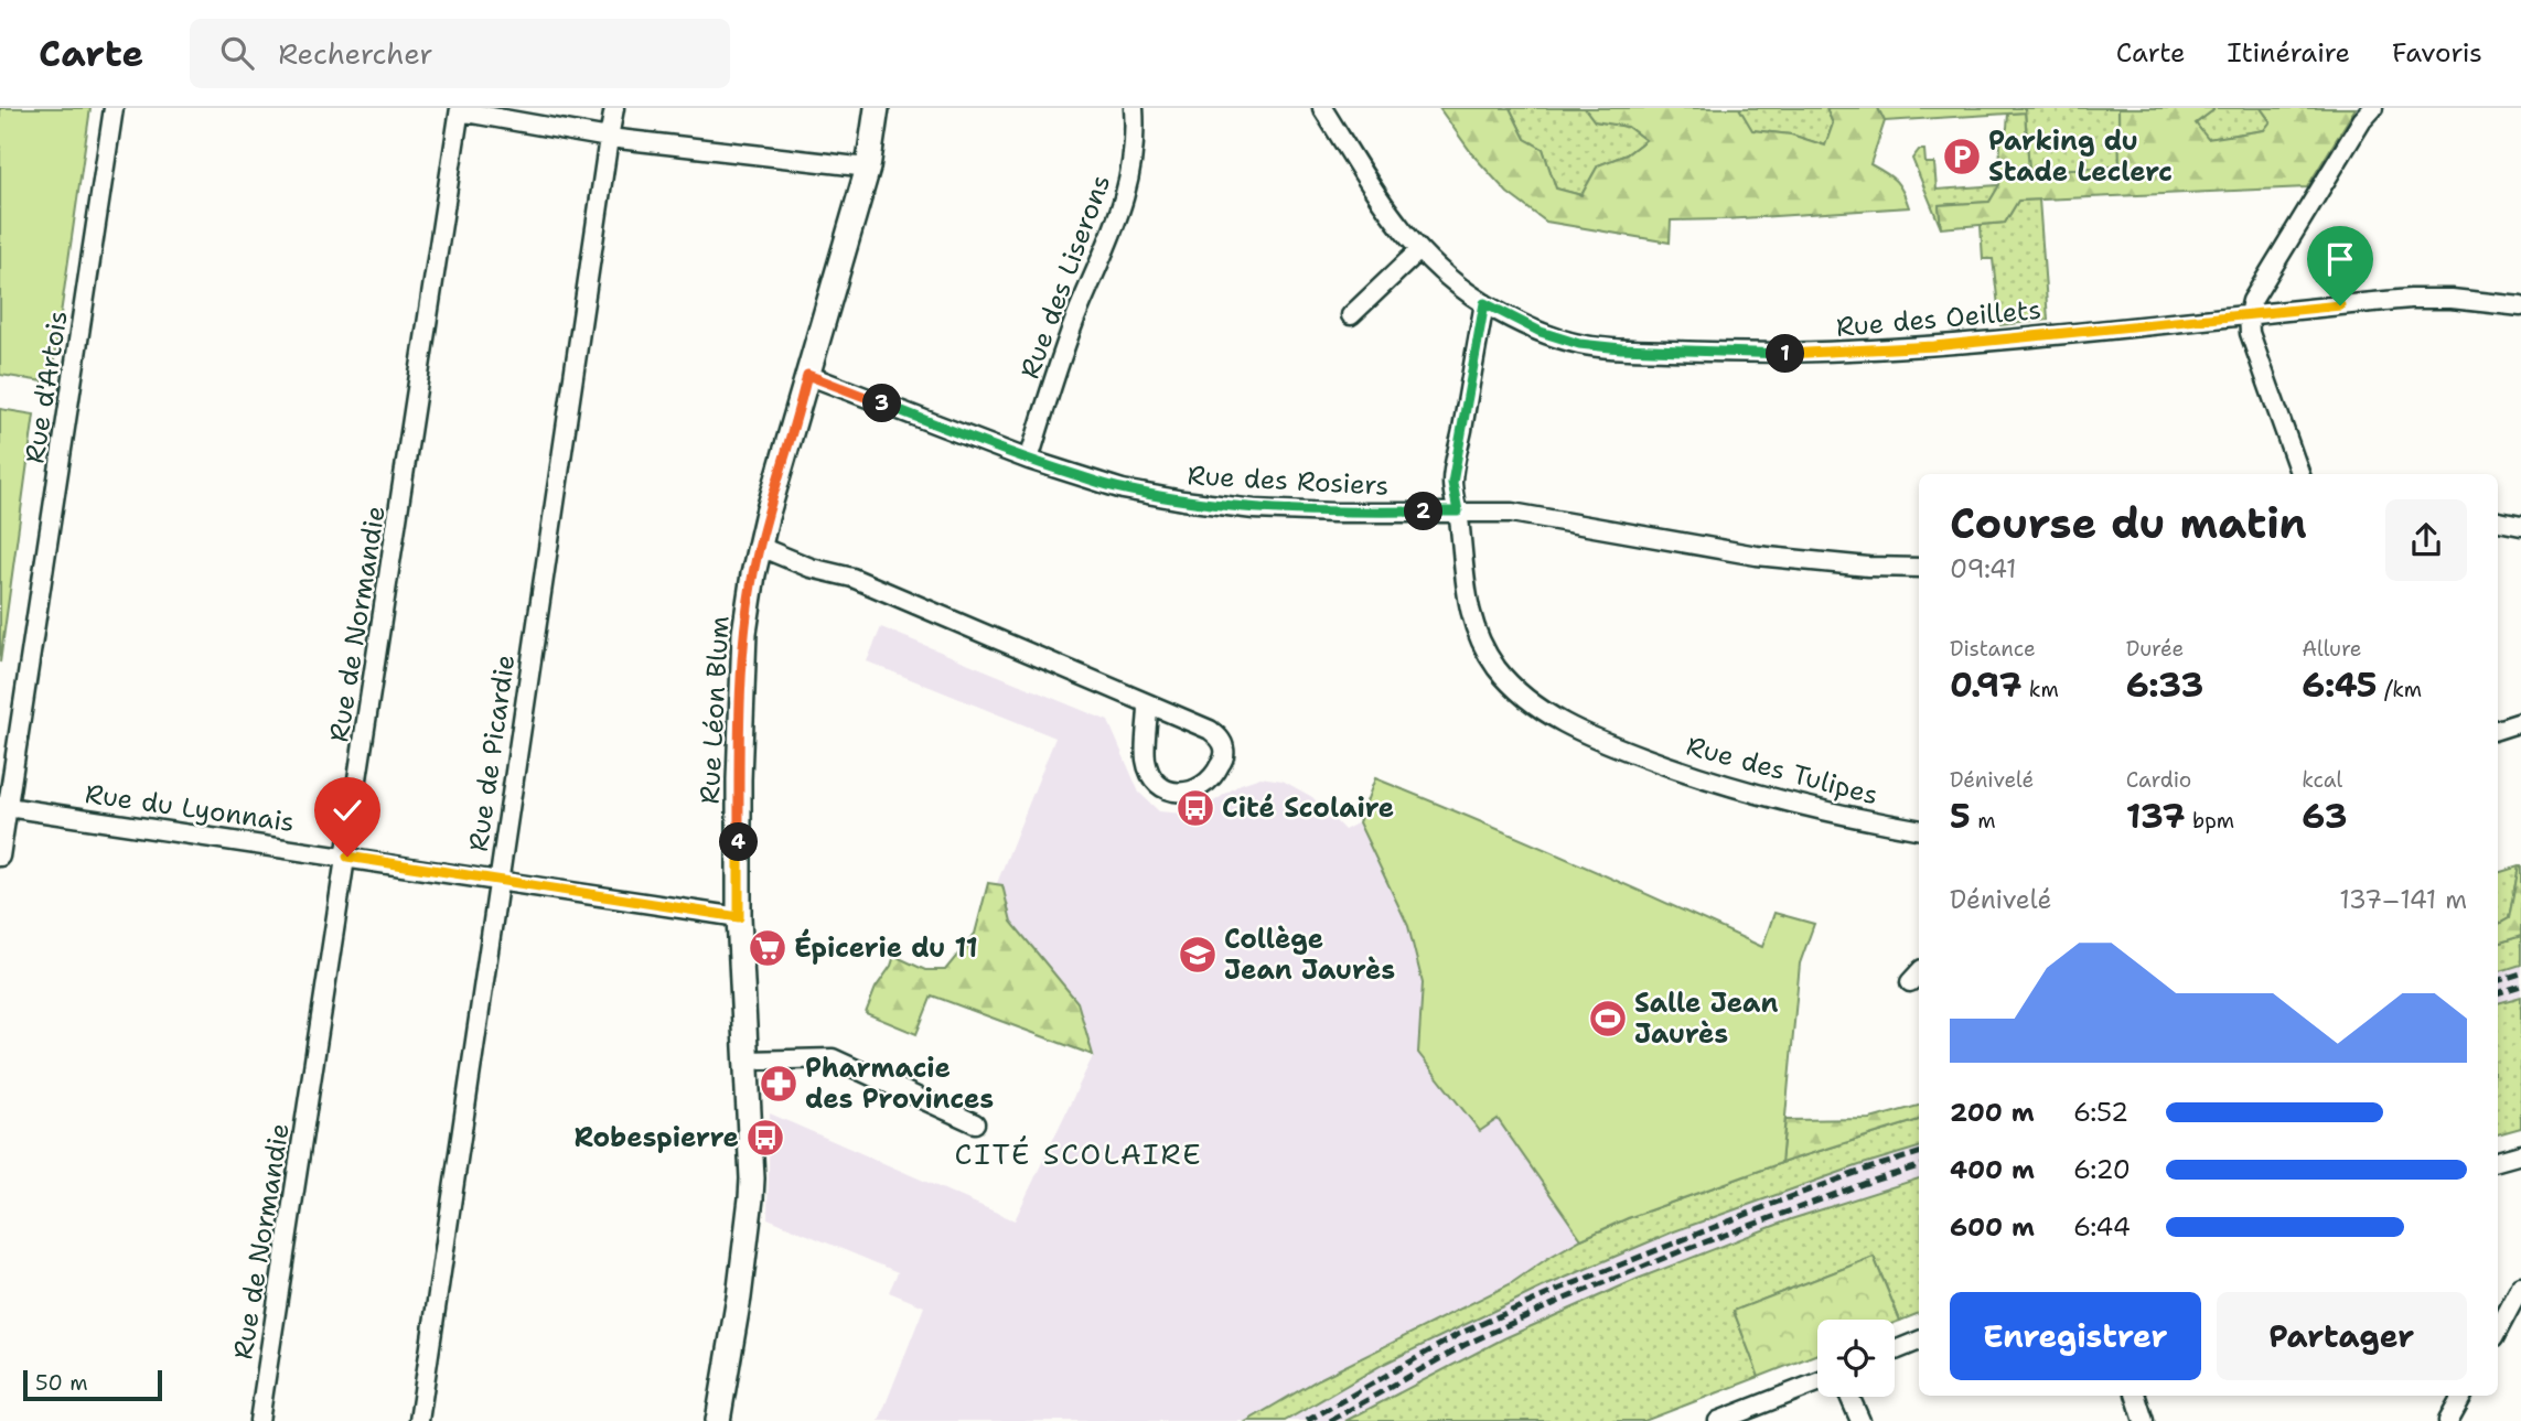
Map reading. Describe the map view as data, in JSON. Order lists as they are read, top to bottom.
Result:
{
  "streets": {
    "street": [
      "Rue des Liserons",
      "Rue des Oeillets",
      "Rue d'Artois",
      "Rue des Rosiers",
      "Rue de Normandie",
      "Rue Léon Blum",
      "Rue de Picardie",
      "Rue des Tulipes",
      "Rue du Lyonnais"
    ]
  },
  "crossings": [
    ["Rue des Liserons", "Rue des Rosiers"],
    ["Rue des Oeillets", "Rue des Tulipes"],
    ["Rue d'Artois", "Rue du Lyonnais"],
    ["Rue des Rosiers", "Rue Léon Blum"],
    ["Rue des Rosiers", "Rue des Tulipes"],
    ["Rue de Normandie", "Rue du Lyonnais"],
    ["Rue Léon Blum", "Rue du Lyonnais"],
    ["Rue de Picardie", "Rue du Lyonnais"]
  ],
  "districts": ["CITÉ SCOLAIRE"],
  "places": {
    "parking": ["Parking du Stade Leclerc"],
    "bus stop": ["Cité Scolaire", "Robespierre"],
    "supermarket": ["Épicerie du 11"],
    "school or university": ["Collège Jean Jaurès"],
    "sports": ["Salle Jean Jaurès"],
    "pharmacy": ["Pharmacie des Provinces"]
  },
  "scale_bar": "50 m",
  "page": {
    "header": "Carte",
    "search": "Rechercher",
    "nav": ["Carte", "Itinéraire", "Favoris"],
    "pins": [
      "1",
      "3",
      "2",
      "4"
    ],
    "heading": ["Course du matin", "09:41"],
    "stats": [
      ["Distance", "0.97 km"],
      ["Durée", "6:33"],
      ["Allure", "6:45 /km"],
      ["Dénivelé", "5 m"],
      ["Cardio", "137 bpm"],
      ["kcal", "63"]
    ],
    "chart": ["Dénivelé", "137–141 m"],
    "list": [
      {
        "name": "200 m",
        "note": "6:52"
      },
      {
        "name": "400 m",
        "note": "6:20"
      },
      {
        "name": "600 m",
        "note": "6:44"
      }
    ],
    "buttons": ["Enregistrer", "Partager"],
    "scale": "50 m"
  }
}
